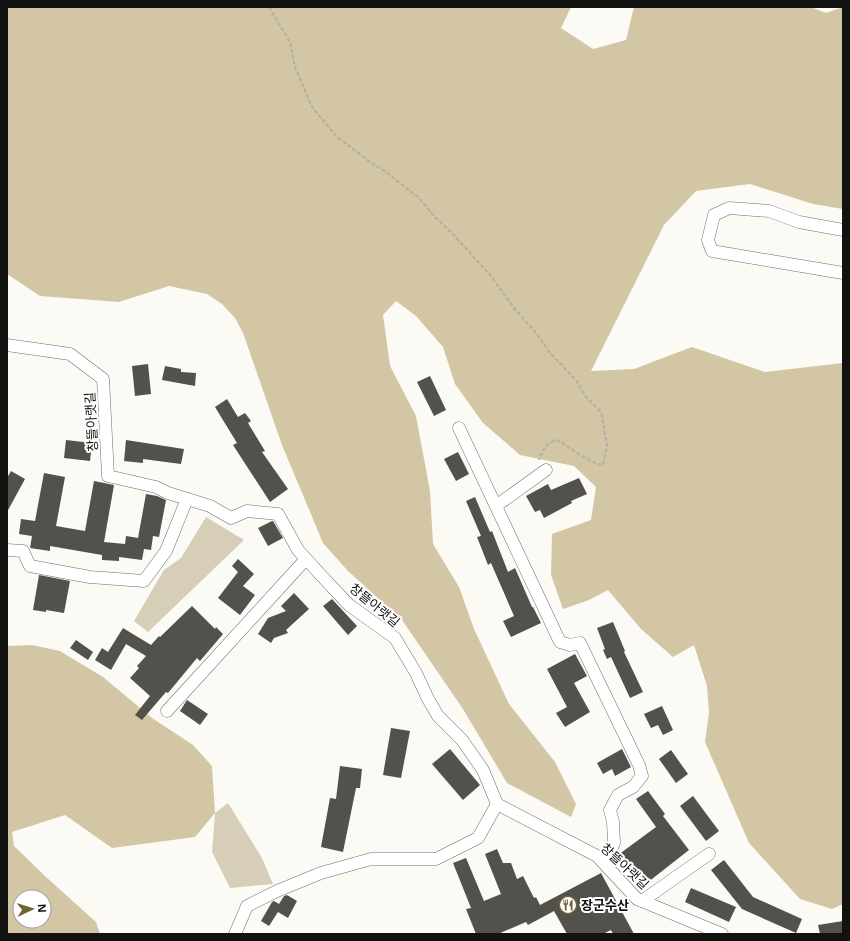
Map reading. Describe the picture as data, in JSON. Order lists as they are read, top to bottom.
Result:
{
  "streets": {
    "street": ["창뜰아랫길"]
  },
  "places": {
    "restaurant": ["장군수산"]
  },
  "north": "right"
}
